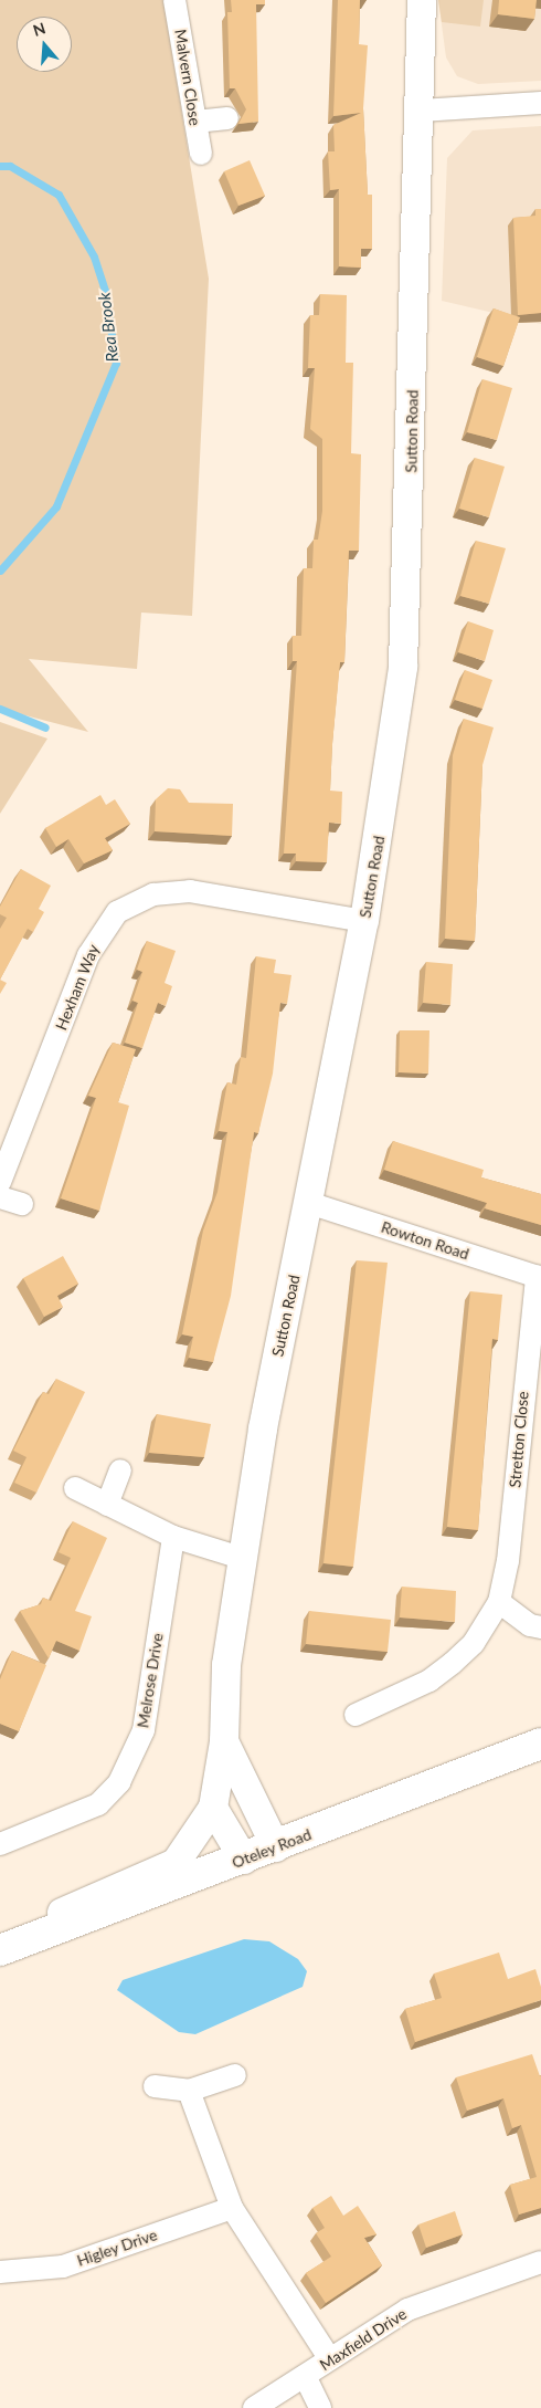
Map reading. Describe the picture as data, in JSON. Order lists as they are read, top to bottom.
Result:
{
  "streets": {
    "main road": ["Oteley Road"],
    "street": [
      "Malvern Close",
      "Sutton Road",
      "Hexham Way",
      "Rowton Road",
      "Stretton Close",
      "Melrose Drive",
      "Higley Drive",
      "Maxfield Drive"
    ]
  },
  "crossings": [
    ["Sutton Road", "Hexham Way"],
    ["Sutton Road", "Rowton Road"],
    ["Sutton Road", "Oteley Road"],
    ["Rowton Road", "Stretton Close"]
  ],
  "water": ["Rea Brook"],
  "north": "top"
}
